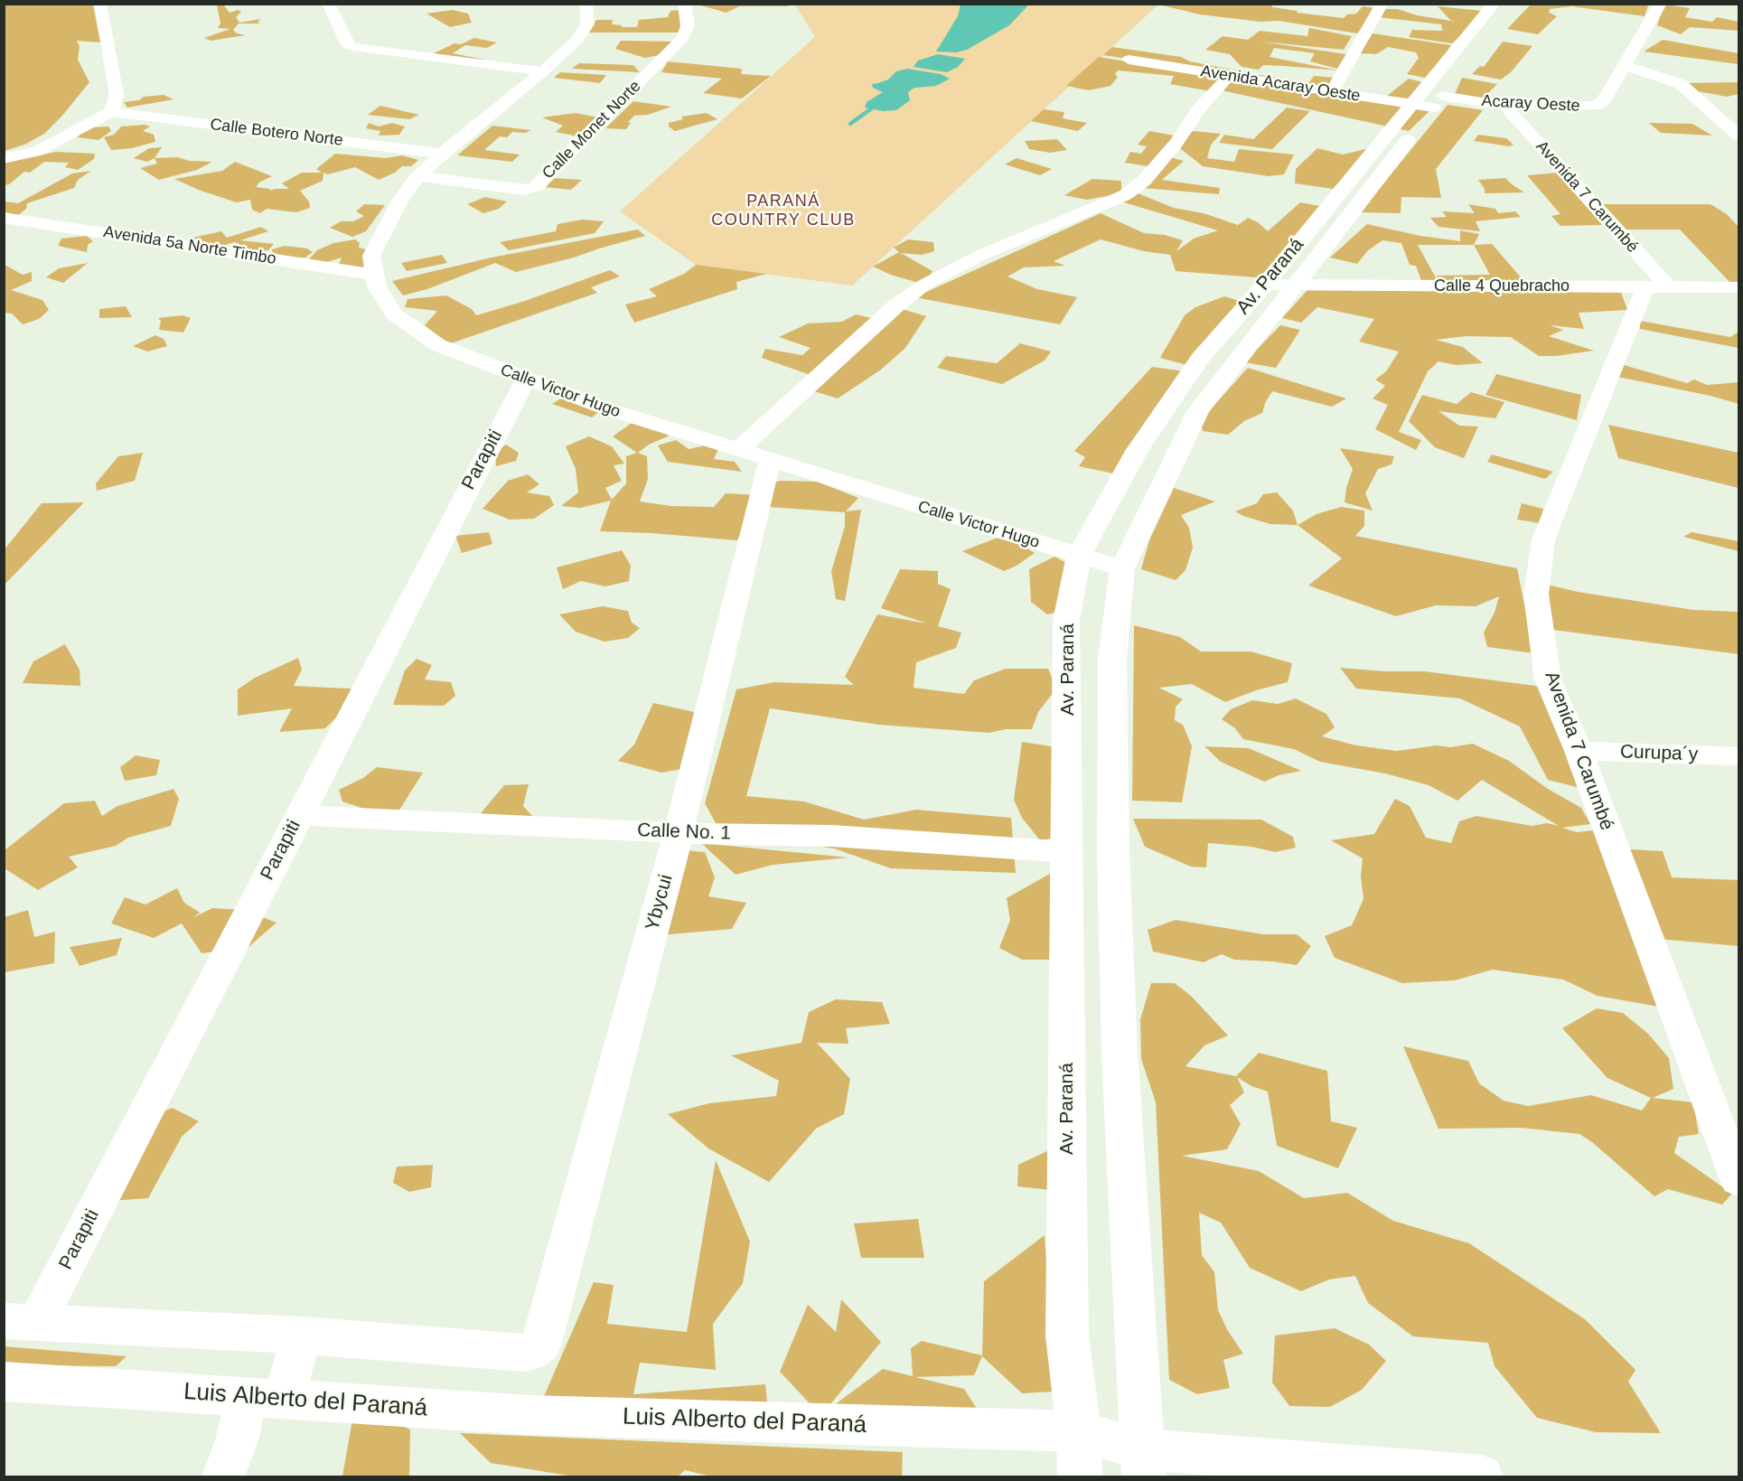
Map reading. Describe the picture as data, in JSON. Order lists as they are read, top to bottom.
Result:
{
  "streets": {
    "street": [
      "Avenida Acaray Oeste",
      "Acaray Oeste",
      "Calle Monet Norte",
      "Calle Botero Norte",
      "Avenida 7 Carumbé",
      "Avenida 5a Norte Timbo",
      "Av. Paraná",
      "Calle 4 Quebracho",
      "Calle Victor Hugo",
      "Parapiti",
      "Curupa´y",
      "Calle No. 1",
      "Ybycui",
      "Luis Alberto del Paraná"
    ]
  },
  "crossings": [
    ["Avenida Acaray Oeste", "Acaray Oeste"],
    ["Avenida Acaray Oeste", "Av. Paraná"],
    ["Acaray Oeste", "Avenida 7 Carumbé"],
    ["Acaray Oeste", "Av. Paraná"],
    ["Calle Monet Norte", "Calle Victor Hugo"],
    ["Calle Botero Norte", "Calle Victor Hugo"],
    ["Avenida 7 Carumbé", "Calle 4 Quebracho"],
    ["Avenida 7 Carumbé", "Curupa´y"],
    ["Avenida 5a Norte Timbo", "Calle Victor Hugo"],
    ["Av. Paraná", "Calle 4 Quebracho"],
    ["Av. Paraná", "Calle Victor Hugo"],
    ["Av. Paraná", "Calle No. 1"],
    ["Av. Paraná", "Luis Alberto del Paraná"],
    ["Calle Victor Hugo", "Parapiti"],
    ["Calle Victor Hugo", "Ybycui"],
    ["Parapiti", "Calle No. 1"],
    ["Calle No. 1", "Ybycui"]
  ],
  "districts": ["PARANÁ COUNTRY CLUB"]
}
